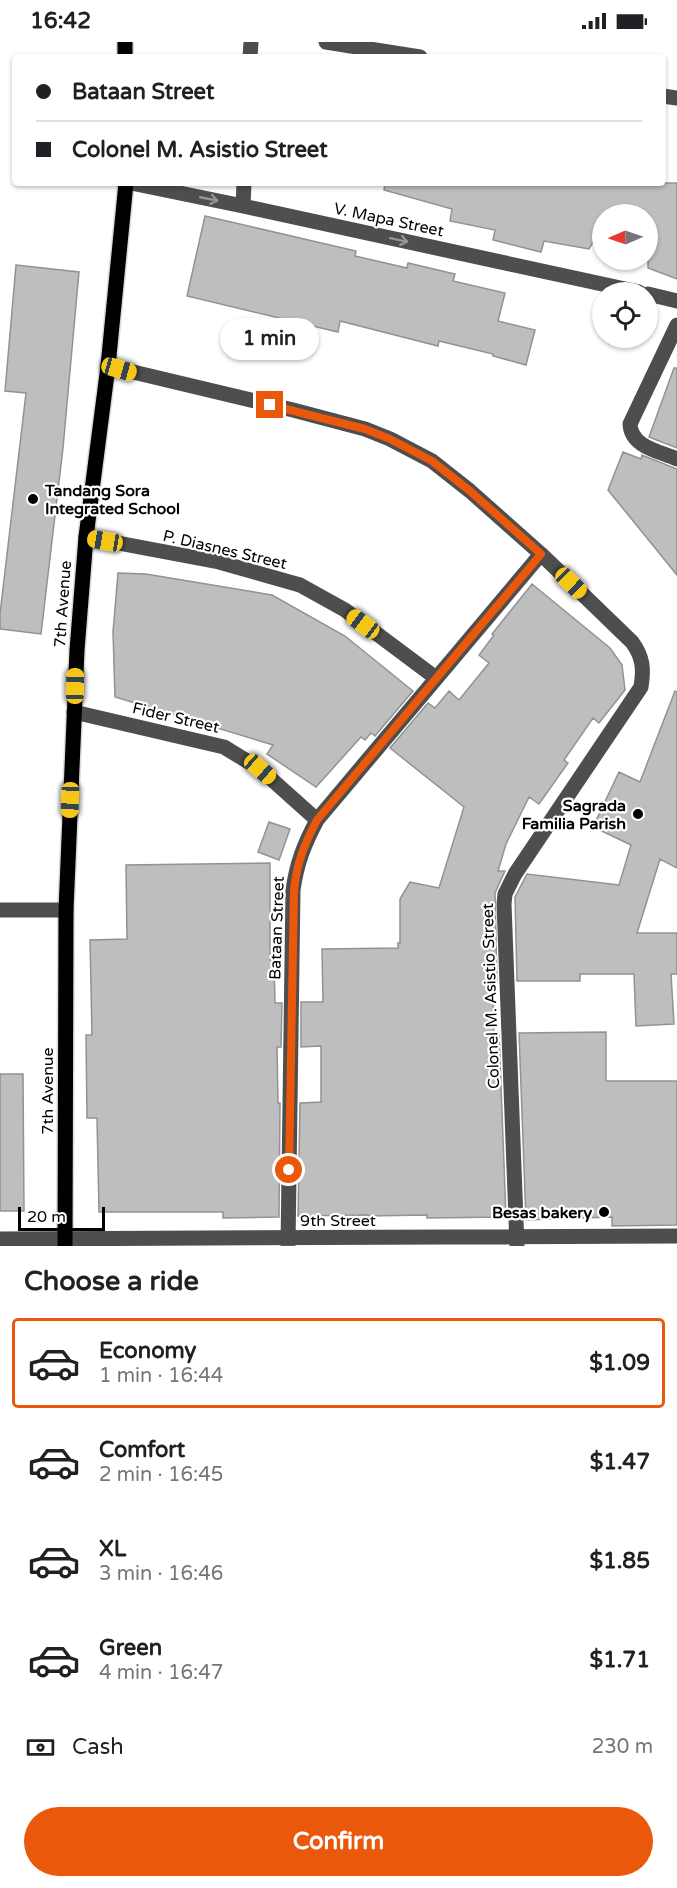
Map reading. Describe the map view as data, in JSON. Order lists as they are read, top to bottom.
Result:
{
  "streets": {
    "main road": ["7th Avenue"],
    "street": [
      "V. Mapa Street",
      "P. Diasnes Street",
      "Fider Street",
      "Bataan Street",
      "Colonel M. Asistio Street",
      "9th Street"
    ]
  },
  "crossings": [
    ["P. Diasnes Street", "7th Avenue"],
    ["P. Diasnes Street", "Bataan Street"],
    ["7th Avenue", "Fider Street"],
    ["7th Avenue", "Colonel M. Asistio Street"],
    ["7th Avenue", "9th Street"],
    ["Fider Street", "Bataan Street"],
    ["Bataan Street", "Colonel M. Asistio Street"],
    ["Bataan Street", "9th Street"],
    ["Colonel M. Asistio Street", "9th Street"]
  ],
  "one_way": ["V. Mapa Street"],
  "places": ["Tandang Sora Integrated School", "Sagrada Familia Parish", "Besas bakery"],
  "scale_bar": "20 m",
  "north": "left",
  "page": {
    "status": "16:42",
    "banner": ["Bataan Street", "Colonel M. Asistio Street"],
    "bubble": "1 min",
    "scale": "20 m",
    "heading": "Choose a ride",
    "list": [
      {
        "name": "Economy",
        "note": "1 min · 16:44",
        "value": "$1.09"
      },
      {
        "name": "Comfort",
        "note": "2 min · 16:45",
        "value": "$1.47"
      },
      {
        "name": "XL",
        "note": "3 min · 16:46",
        "value": "$1.85"
      },
      {
        "name": "Green",
        "note": "4 min · 16:47",
        "value": "$1.71"
      }
    ],
    "pay": ["Cash", "230 m"],
    "buttons": "Confirm"
  }
}
